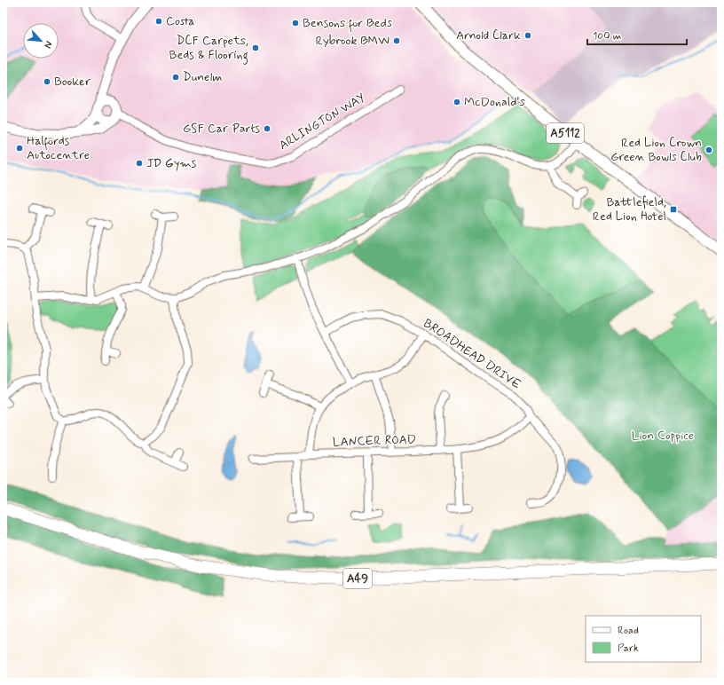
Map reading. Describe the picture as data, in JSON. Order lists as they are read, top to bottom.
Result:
{
  "streets": {
    "highway": ["A49"],
    "main road": ["A5112"],
    "street": ["ARLINGTON WAY", "BROADHEAD DRIVE", "LANCER ROAD"]
  },
  "crossings": [
    ["BROADHEAD DRIVE", "LANCER ROAD"]
  ],
  "parks": ["Lion Coppice"],
  "places": {
    "other": [
      "Costa",
      "Bensons for Beds",
      "Arnold Clark",
      "Rybrook BMW",
      "DCF Carpets, Beds & Flooring",
      "Dunelm",
      "Booker",
      "McDonald's",
      "GSF Car Parts",
      "Halfords Autocentre",
      "Red Lion Crown Green Bowls Club",
      "JD Gyms"
    ],
    "transit": ["Battlefield, Red Lion Hotel"]
  },
  "legend": ["Road", "Park"],
  "scale_bar": "100 m",
  "north": "bottom right"
}
